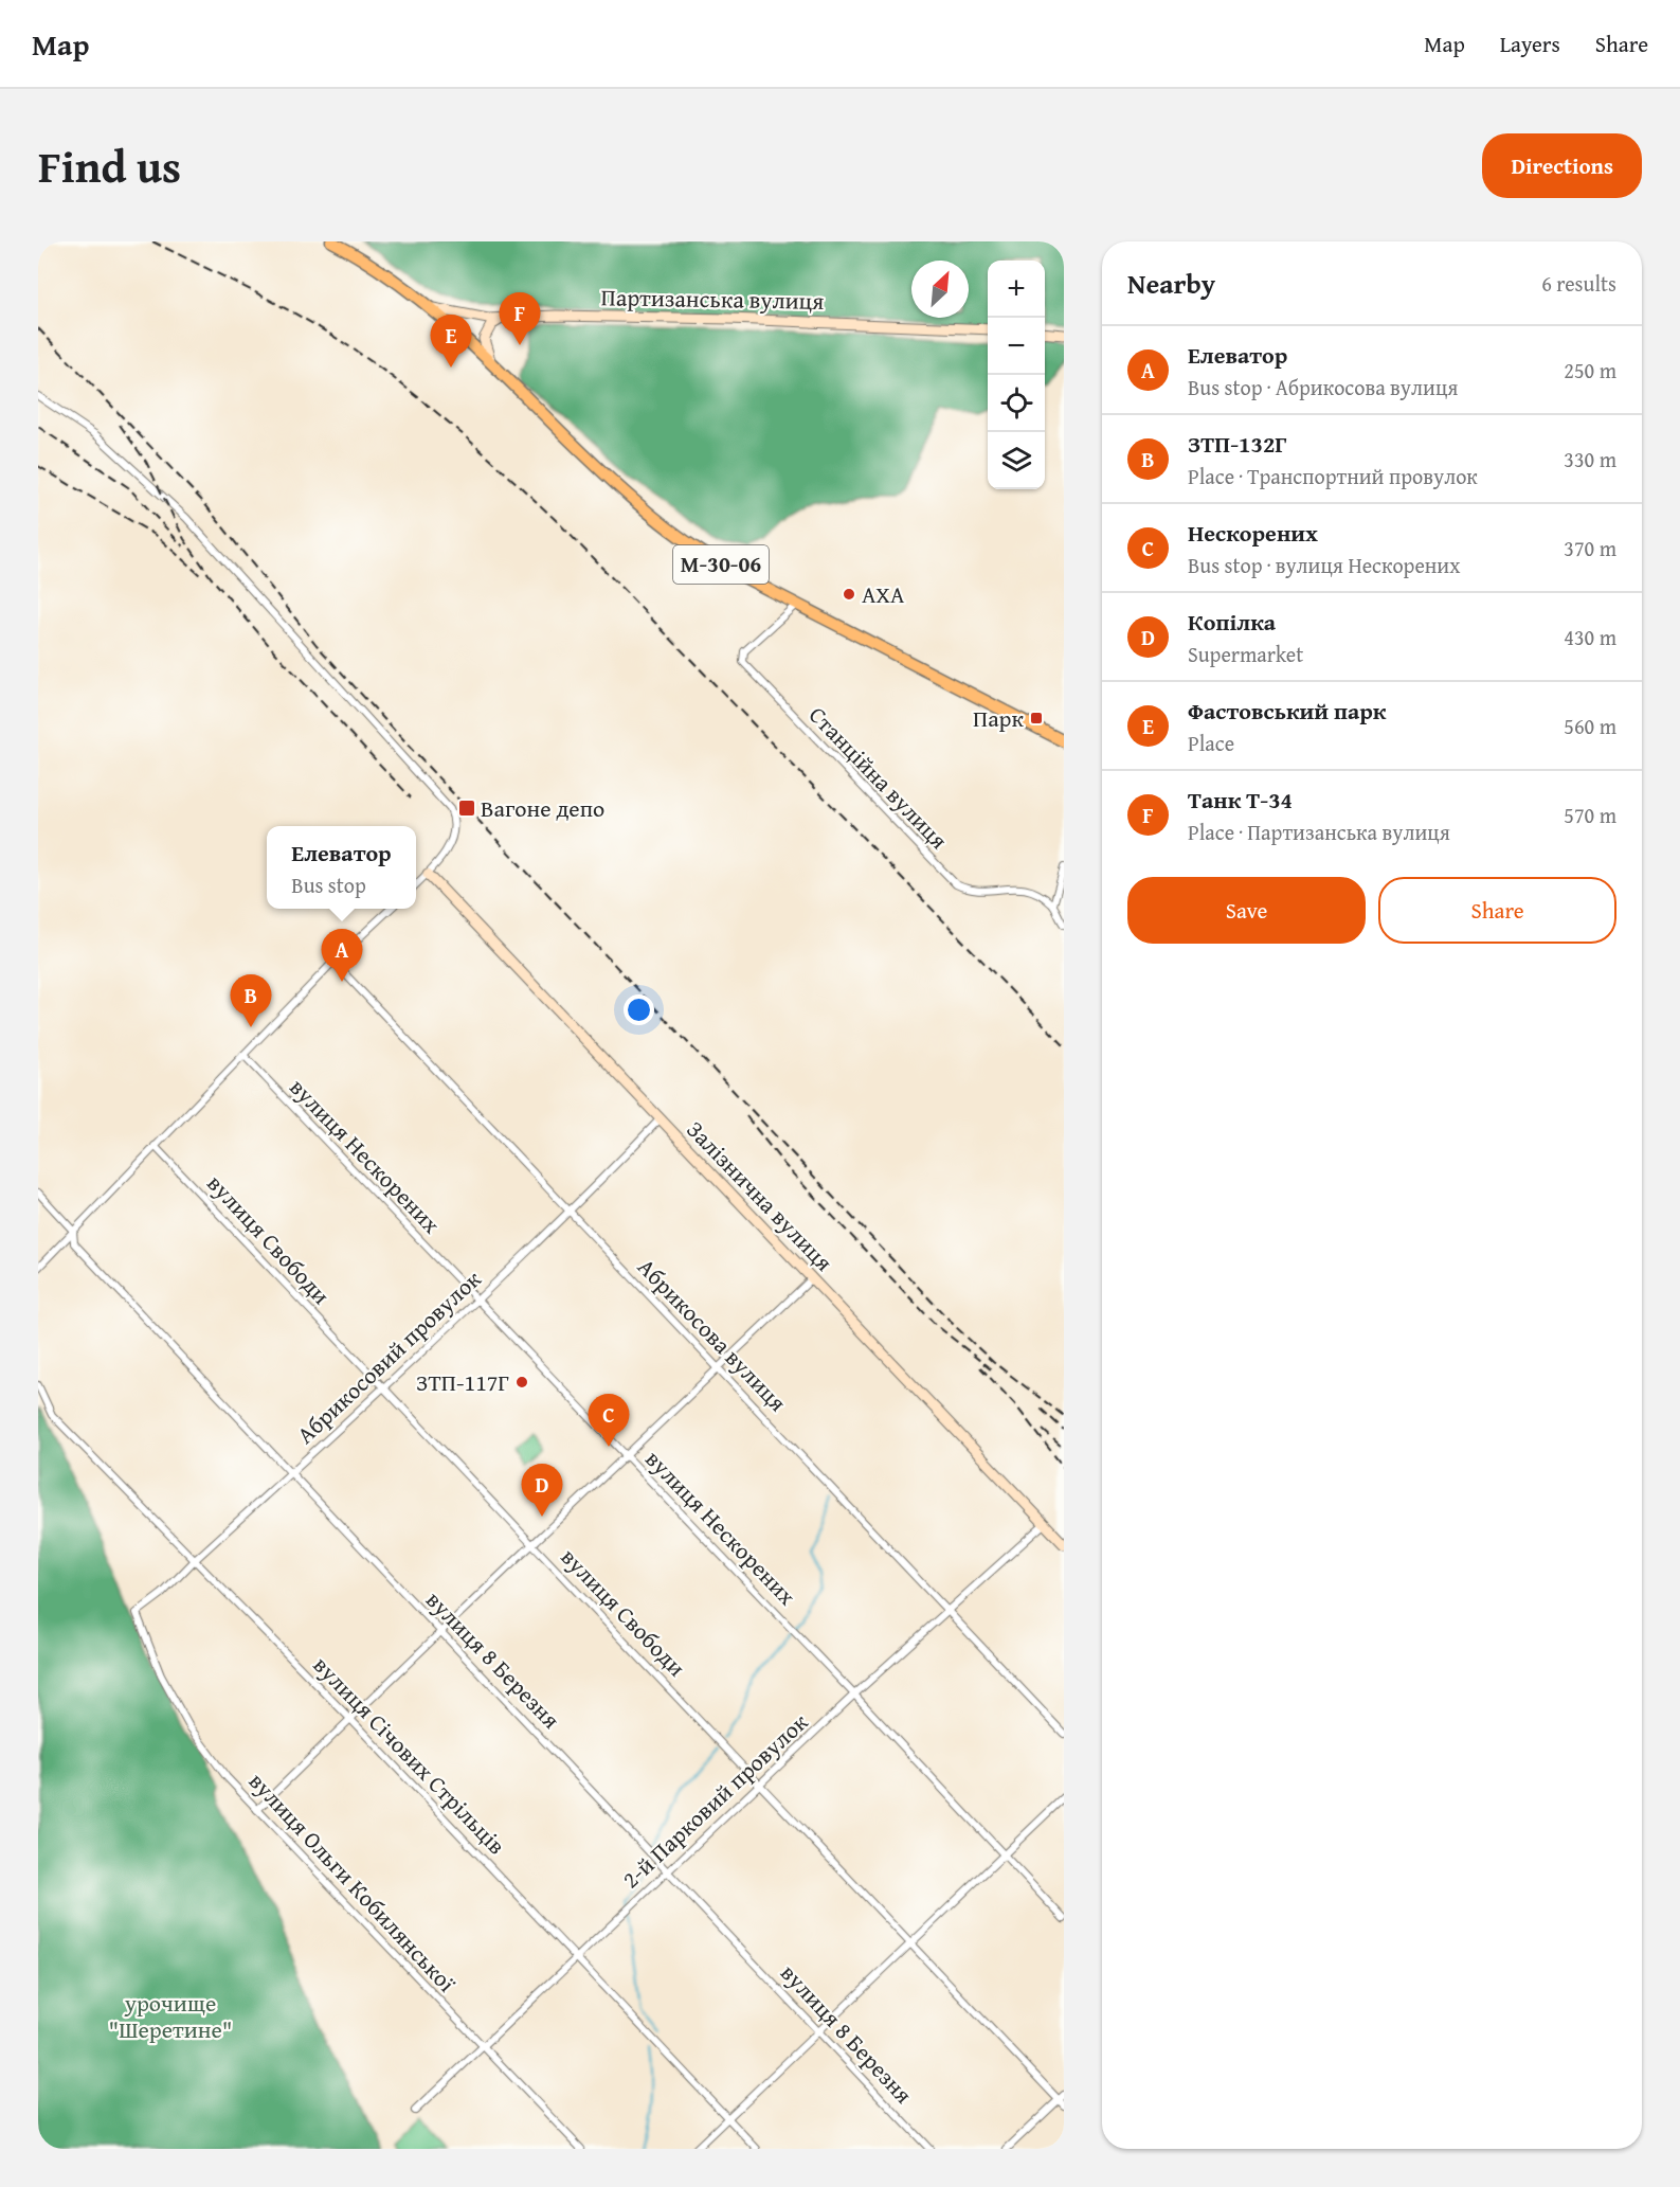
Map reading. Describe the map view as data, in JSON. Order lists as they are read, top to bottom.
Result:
{
  "streets": {
    "main road": ["М-30-06"],
    "street": [
      "Партизанська вулиця",
      "Станційна вулиця",
      "вулиця Нескорених",
      "Залізнична вулиця",
      "вулиця Свободи",
      "Абрикосова вулиця",
      "Абрикосовий провулок",
      "вулиця 8 Березня",
      "вулиця Січових Стрільців",
      "2-й Парковий провулок",
      "вулиця Ольги Кобилянської"
    ]
  },
  "crossings": [
    ["Партизанська вулиця", "М-30-06"],
    ["М-30-06", "Станційна вулиця"],
    ["вулиця Нескорених", "Абрикосовий провулок"],
    ["вулиця Нескорених", "2-й Парковий провулок"],
    ["Залізнична вулиця", "Абрикосовий провулок"],
    ["Залізнична вулиця", "2-й Парковий провулок"],
    ["вулиця Свободи", "Абрикосовий провулок"],
    ["вулиця Свободи", "2-й Парковий провулок"],
    ["Абрикосова вулиця", "Абрикосовий провулок"],
    ["Абрикосова вулиця", "2-й Парковий провулок"],
    ["Абрикосовий провулок", "вулиця 8 Березня"],
    ["Абрикосовий провулок", "вулиця Січових Стрільців"],
    ["Абрикосовий провулок", "вулиця Ольги Кобилянської"],
    ["вулиця 8 Березня", "2-й Парковий провулок"],
    ["вулиця Січових Стрільців", "2-й Парковий провулок"],
    ["2-й Парковий провулок", "вулиця Ольги Кобилянської"]
  ],
  "parks": ["урочище \"Шеретине\""],
  "places": {
    "other": ["AXA", "ЗТП-117Г"],
    "transit": ["Парк", "Вагоне депо"]
  },
  "north": "top right",
  "page": {
    "header": "Map",
    "nav": ["Map", "Layers", "Share"],
    "title": "Find us",
    "buttons": [
      "Directions",
      ["Save", "Share"]
    ],
    "heading": ["Nearby", "6 results"],
    "map_buttons": ["+", "−"],
    "pins": [
      "F",
      "E",
      "A",
      "B",
      "C",
      "D"
    ],
    "list": [
      {
        "mark": "A",
        "name": "Елеватор",
        "note": "Bus stop · Абрикосова вулиця",
        "value": "250 m"
      },
      {
        "mark": "B",
        "name": "ЗТП-132Г",
        "note": "Place · Транспортний провулок",
        "value": "330 m"
      },
      {
        "mark": "C",
        "name": "Нескорених",
        "note": "Bus stop · вулиця Нескорених",
        "value": "370 m"
      },
      {
        "mark": "D",
        "name": "Копілка",
        "note": "Supermarket",
        "value": "430 m"
      },
      {
        "mark": "E",
        "name": "Фастовський парк",
        "note": "Place",
        "value": "560 m"
      },
      {
        "mark": "F",
        "name": "Танк Т-34",
        "note": "Place · Партизанська вулиця",
        "value": "570 m"
      }
    ],
    "popup": ["Елеватор", "Bus stop"]
  }
}
